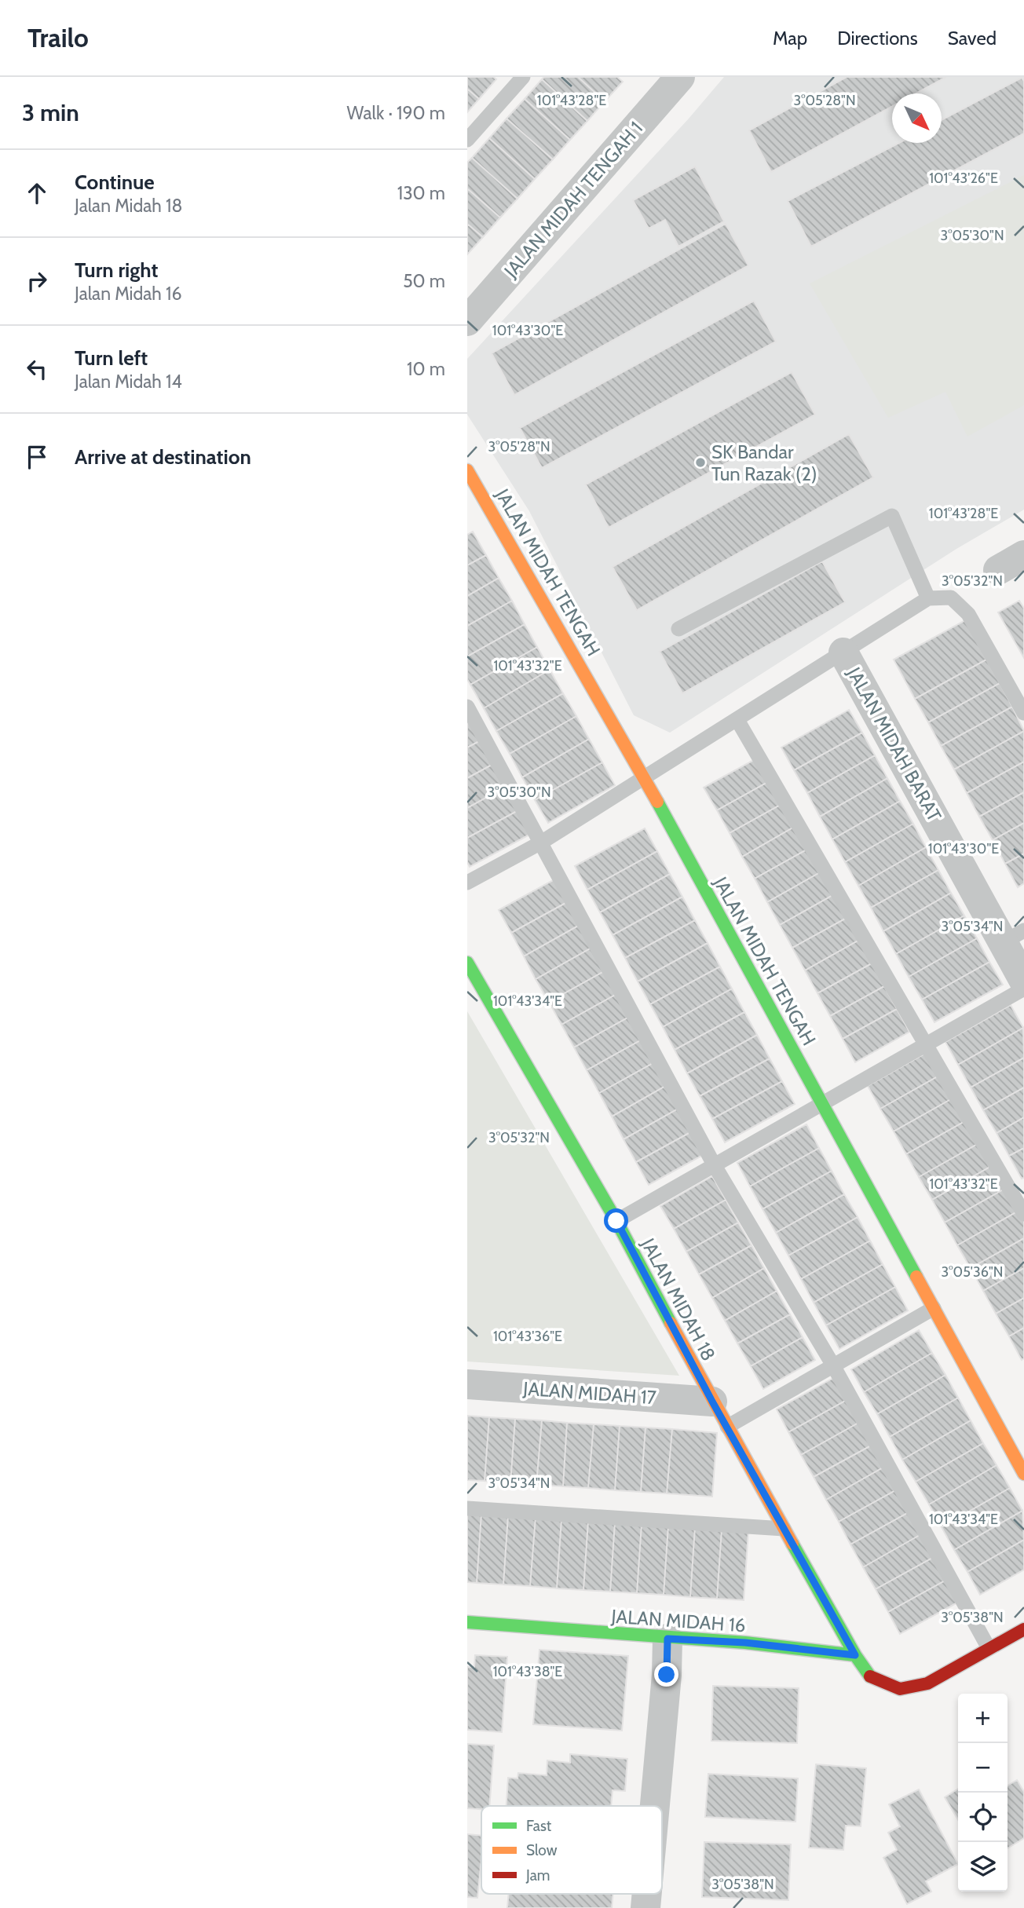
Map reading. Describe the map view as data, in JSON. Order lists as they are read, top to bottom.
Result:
{
  "streets": {
    "street": [
      "JALAN MIDAH TENGAH 1",
      "JALAN MIDAH TENGAH",
      "JALAN MIDAH BARAT",
      "JALAN MIDAH 18",
      "JALAN MIDAH 17",
      "JALAN MIDAH 16"
    ]
  },
  "crossings": [
    ["JALAN MIDAH 18", "JALAN MIDAH 17"],
    ["JALAN MIDAH 18", "JALAN MIDAH 16"]
  ],
  "places": ["SK Bandar Tun Razak (2)"],
  "legend": ["Fast", "Slow", "Jam"],
  "north": "bottom right",
  "page": {
    "header": "Trailo",
    "nav": ["Map", "Directions", "Saved"],
    "heading": ["3 min", "Walk · 190 m"],
    "list": [
      ["Continue", "Jalan Midah 18", "130 m"],
      ["Turn right", "Jalan Midah 16", "50 m"],
      ["Turn left", "Jalan Midah 14", "10 m"],
      "Arrive at destination"
    ],
    "map_buttons": ["+", "−"]
  },
  "coordinates": [
    "101°43'28\"E",
    "3°05'28\"N",
    "101°43'26\"E",
    "3°05'30\"N",
    "101°43'30\"E",
    "3°05'32\"N",
    "101°43'32\"E",
    "3°05'34\"N",
    "101°43'34\"E",
    "3°05'36\"N",
    "101°43'36\"E",
    "3°05'38\"N",
    "101°43'38\"E"
  ]
}
